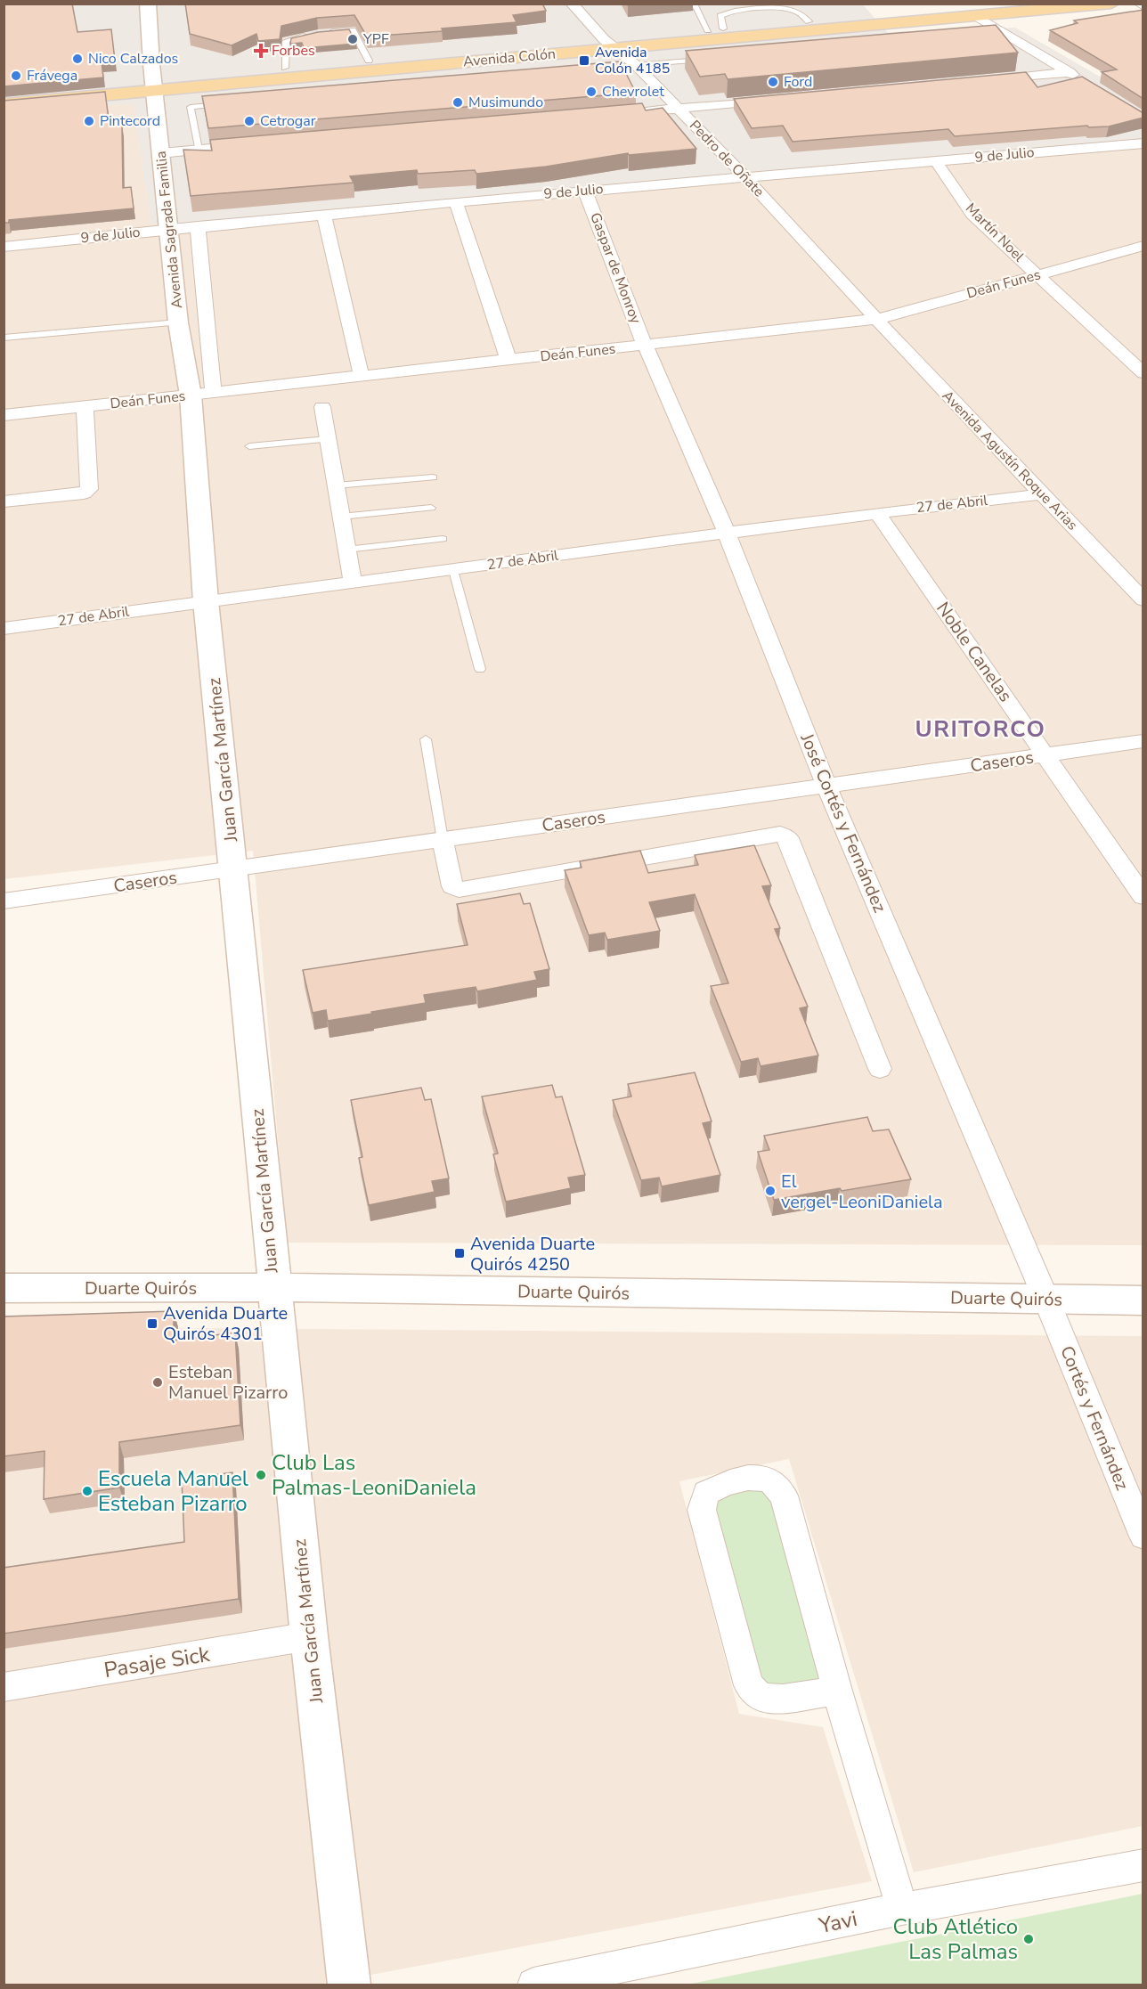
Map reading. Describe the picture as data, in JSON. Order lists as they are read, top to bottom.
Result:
{
  "streets": {
    "main road": [
      "Avenida Colón",
      "Avenida Sagrada Familia",
      "Juan García Martínez",
      "Duarte Quirós"
    ],
    "street": [
      "9 de Julio",
      "Pedro de Oñate",
      "Martín Noel",
      "Gaspar de Monroy",
      "Deán Funes",
      "Avenida Agustín Roque Arias",
      "27 de Abril",
      "Noble Canelas",
      "Caseros",
      "José Cortés y Fernández",
      "Cortés y Fernández",
      "Pasaje Sick",
      "Yavi"
    ]
  },
  "crossings": [
    ["Avenida Colón", "Pedro de Oñate"],
    ["Avenida Colón", "Avenida Sagrada Familia"],
    ["9 de Julio", "Pedro de Oñate"],
    ["9 de Julio", "Avenida Sagrada Familia"],
    ["9 de Julio", "Martín Noel"],
    ["9 de Julio", "Gaspar de Monroy"],
    ["Pedro de Oñate", "Deán Funes"],
    ["Pedro de Oñate", "Avenida Agustín Roque Arias"],
    ["Avenida Sagrada Familia", "Deán Funes"],
    ["Avenida Sagrada Familia", "Juan García Martínez"],
    ["Martín Noel", "Deán Funes"],
    ["Gaspar de Monroy", "Deán Funes"],
    ["Gaspar de Monroy", "José Cortés y Fernández"],
    ["Deán Funes", "Avenida Agustín Roque Arias"],
    ["Deán Funes", "Juan García Martínez"],
    ["Deán Funes", "José Cortés y Fernández"],
    ["Avenida Agustín Roque Arias", "27 de Abril"],
    ["27 de Abril", "Noble Canelas"],
    ["27 de Abril", "Juan García Martínez"],
    ["27 de Abril", "José Cortés y Fernández"],
    ["Noble Canelas", "Caseros"],
    ["Juan García Martínez", "Caseros"],
    ["Juan García Martínez", "Duarte Quirós"],
    ["Juan García Martínez", "Pasaje Sick"],
    ["Caseros", "José Cortés y Fernández"],
    ["José Cortés y Fernández", "Duarte Quirós"],
    ["José Cortés y Fernández", "Cortés y Fernández"],
    ["Duarte Quirós", "Cortés y Fernández"]
  ],
  "districts": ["URITORCO"],
  "places": {
    "other": [
      "YPF",
      "Nico Calzados",
      "Frávega",
      "Ford",
      "Chevrolet",
      "Musimundo",
      "Pintecord",
      "Cetrogar",
      "El vergel-LeoniDaniela",
      "Esteban Manuel Pizarro",
      "Club Las Palmas-LeoniDaniela",
      "Escuela Manuel Esteban Pizarro",
      "Club Atlético Las Palmas"
    ],
    "health": ["Forbes"],
    "transit": ["Avenida Colón 4185", "Avenida Duarte Quirós 4250", "Avenida Duarte Quirós 4301"]
  }
}
